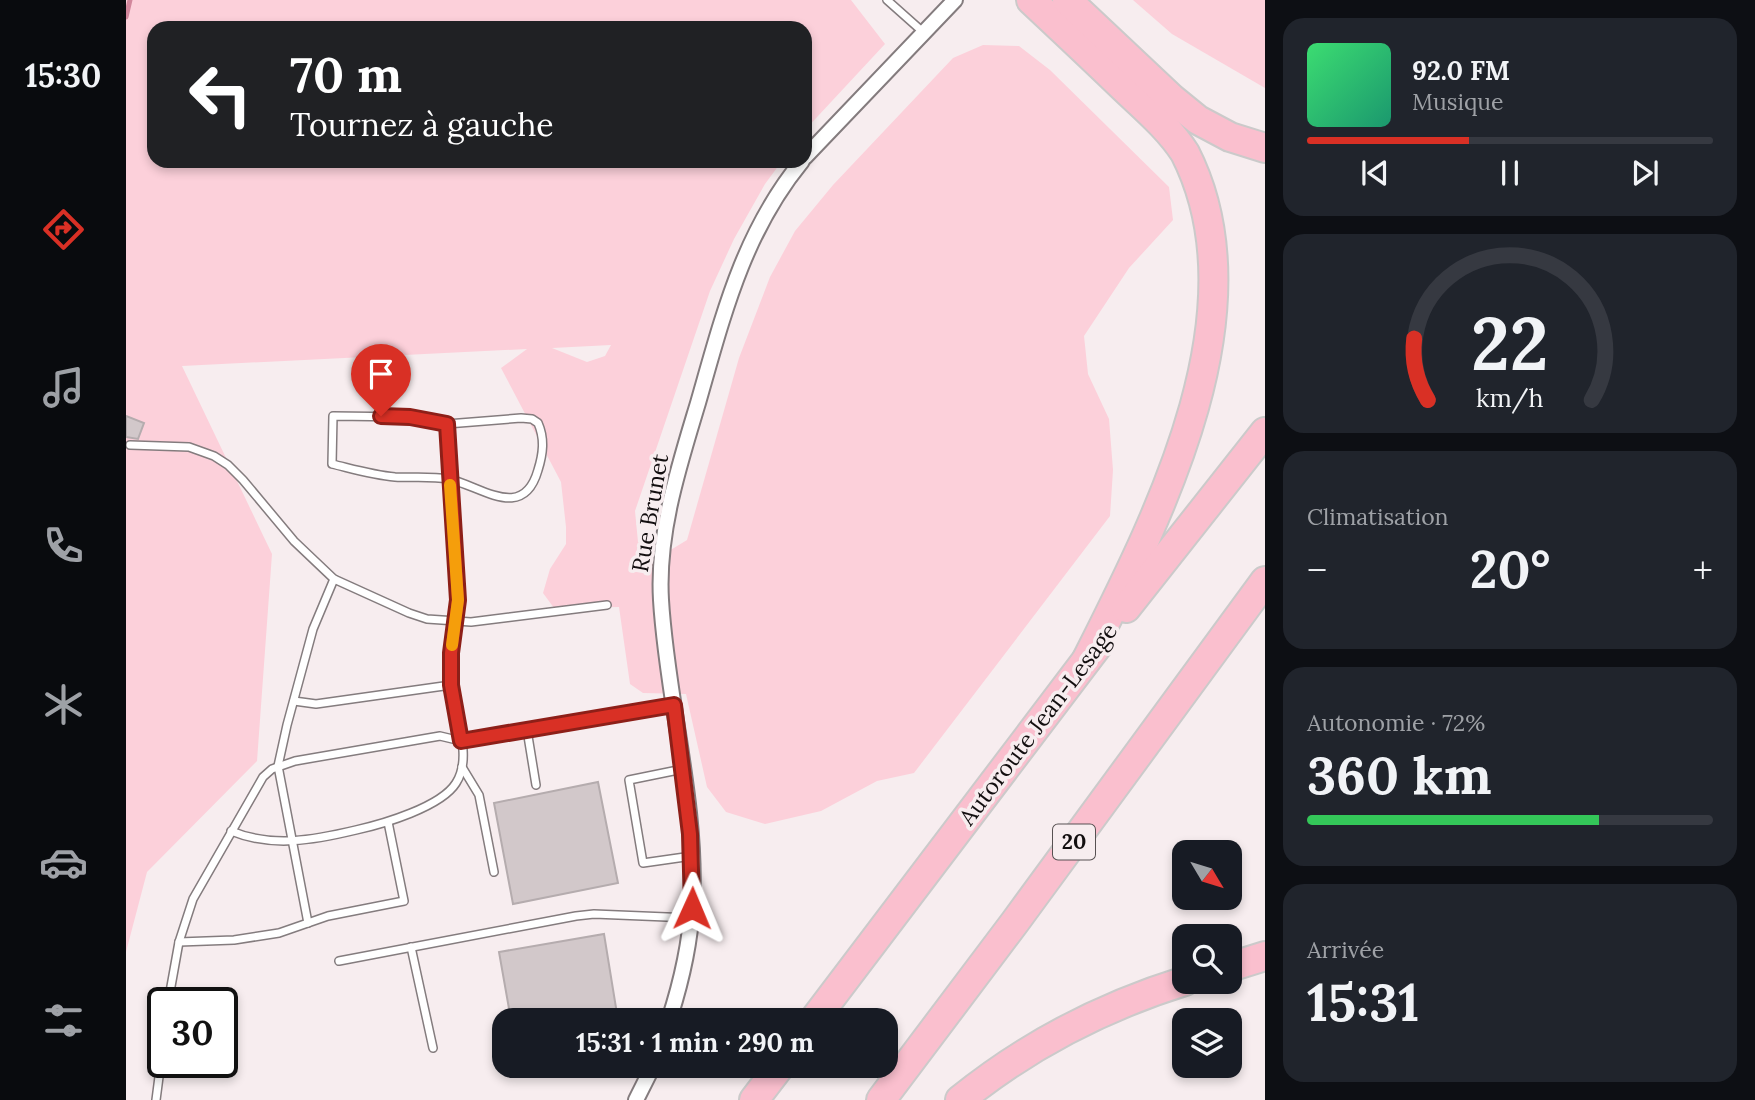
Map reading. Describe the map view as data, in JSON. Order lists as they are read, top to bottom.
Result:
{
  "streets": {
    "highway": ["Autoroute Jean-Lesage", "20"],
    "street": ["Rue Brunet"]
  },
  "north": "bottom right",
  "page": {
    "tabs": "15:30",
    "turn": ["70 m", "Tournez à gauche"],
    "song": ["92.0 FM", "Musique"],
    "tile": [
      "Climatisation",
      ["Autonomie · 72%", "360 km"],
      ["Arrivée", "15:31"]
    ],
    "heat": ["−", "20°", "+"],
    "limit": "30",
    "trip": "15:31 · 1 min · 290 m",
    "gauge": ["22", "km/h"]
  }
}
